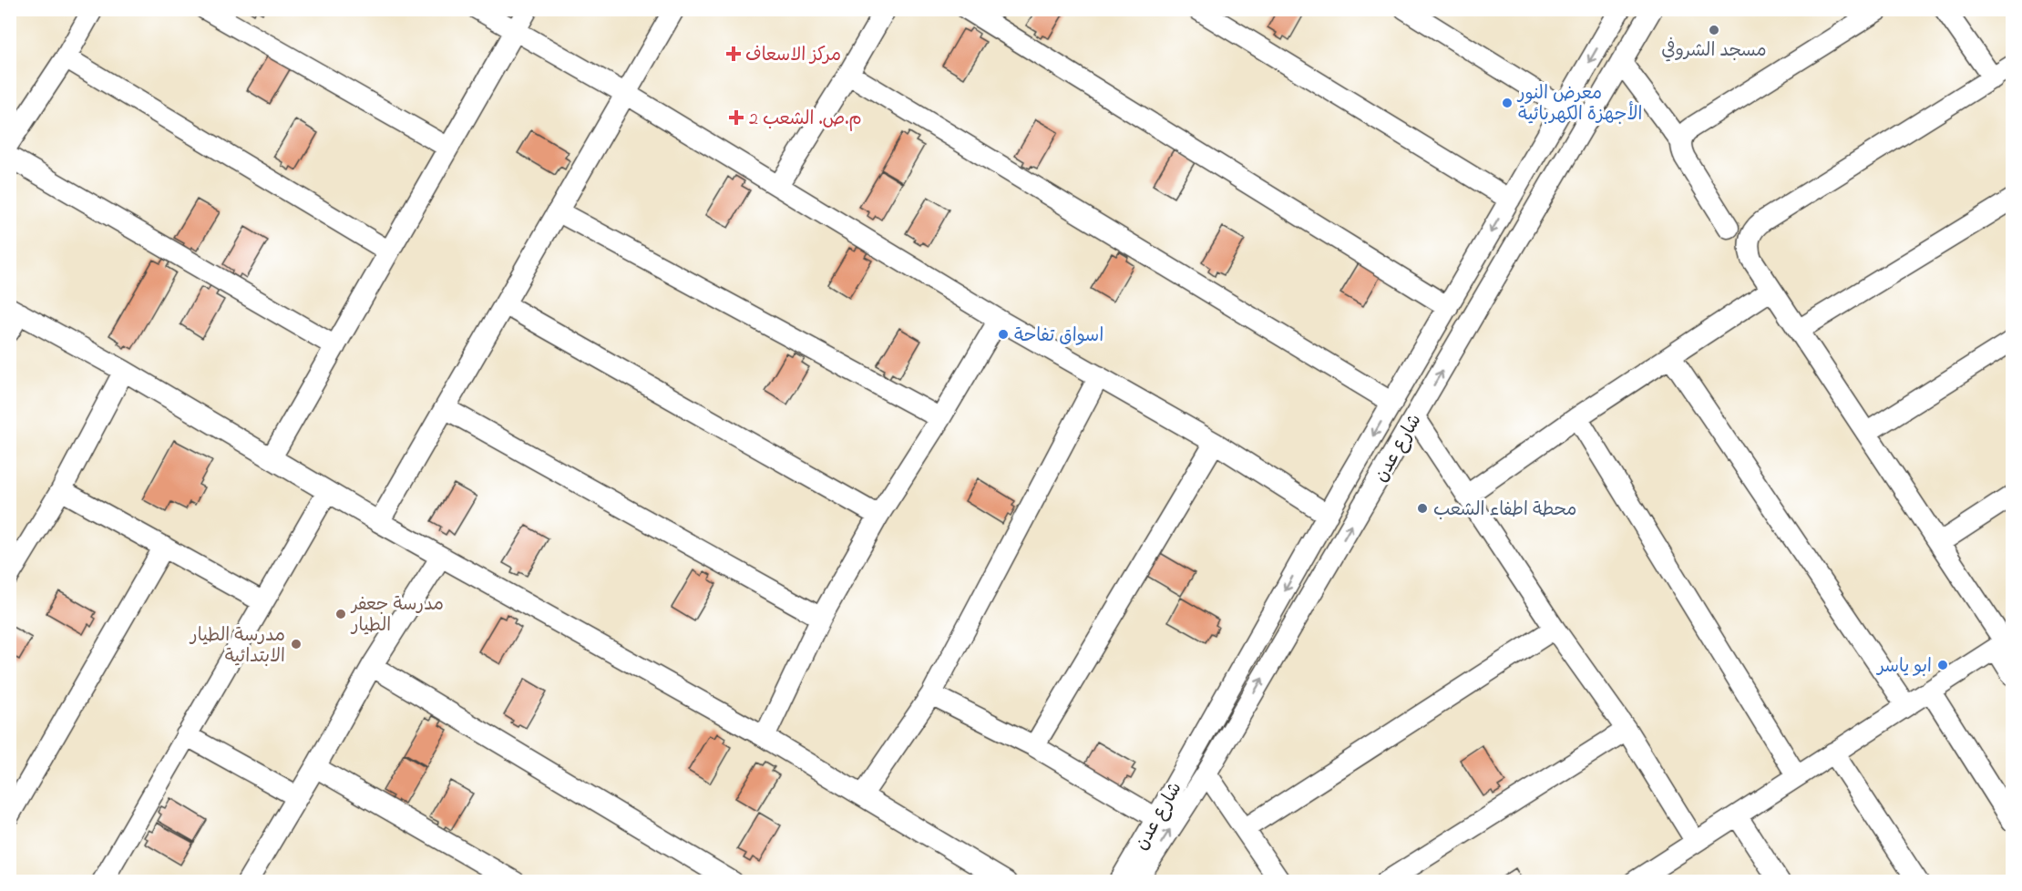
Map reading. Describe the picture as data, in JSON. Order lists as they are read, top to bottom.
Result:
{
  "streets": {
    "street": ["شارع عدن"]
  },
  "places": {
    "other": [
      "مسجد الشروفي",
      "معرض النور الأجهزة الكهربائية",
      "اسواق تفاحة",
      "محطة اطفاء الشعب",
      "مدرسة جعفر الطيار",
      "مدرسة الطيار الابتدائية",
      "ابو ياسر"
    ],
    "health": ["مركز الاسعاف", "م.ص. الشعب 2"]
  }
}
